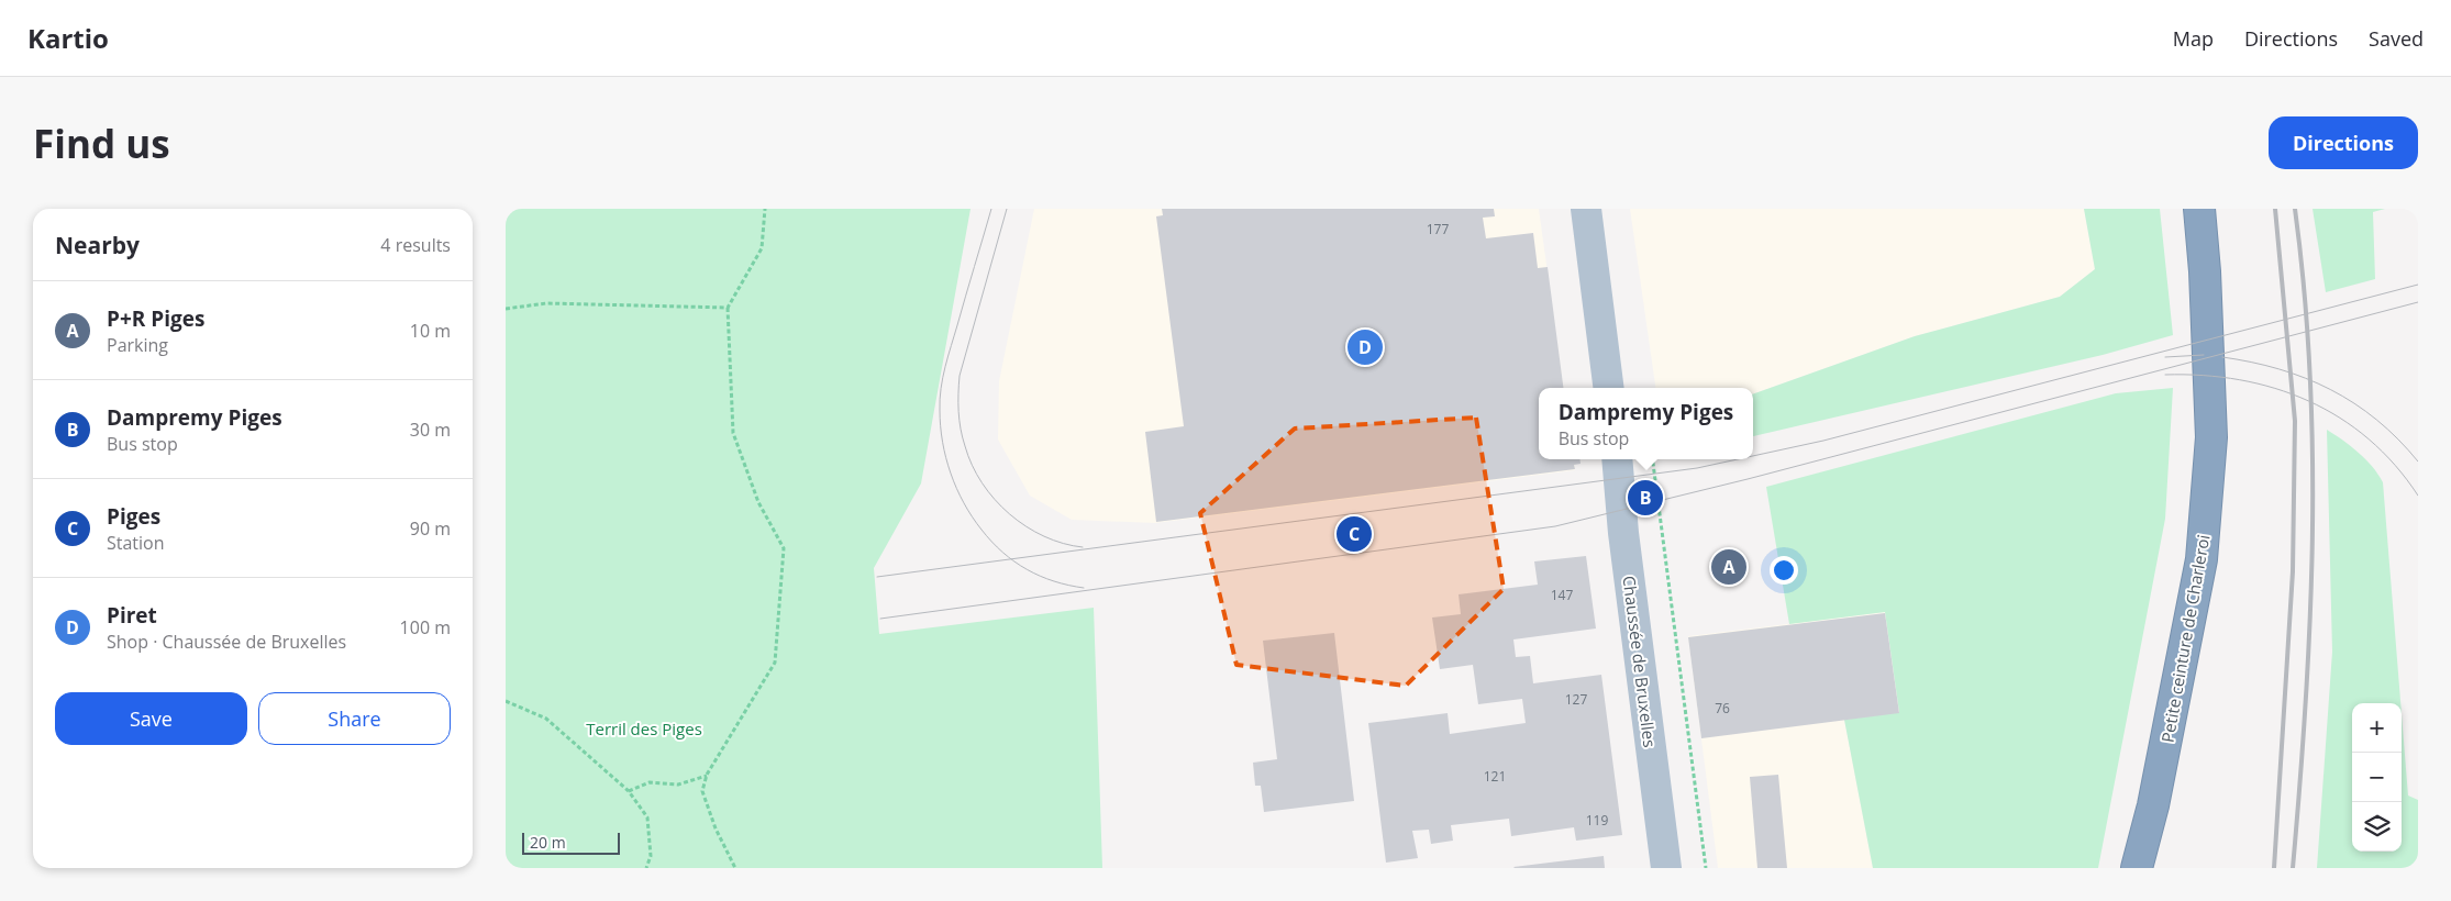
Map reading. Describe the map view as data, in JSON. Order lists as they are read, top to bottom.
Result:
{
  "streets": {
    "highway": ["Petite ceinture de Charleroi"],
    "main road": ["Chaussée de Bruxelles"]
  },
  "parks": ["Terril des Piges"],
  "house_numbers": [
    "177",
    "147",
    "127",
    "76",
    "121",
    "119"
  ],
  "scale_bar": "20 m",
  "page": {
    "header": "Kartio",
    "nav": ["Map", "Directions", "Saved"],
    "buttons": [
      "Directions",
      ["Save", "Share"]
    ],
    "title": "Find us",
    "heading": ["Nearby", "4 results"],
    "list": [
      {
        "mark": "A",
        "name": "P+R Piges",
        "note": "Parking",
        "value": "10 m"
      },
      {
        "mark": "B",
        "name": "Dampremy Piges",
        "note": "Bus stop",
        "value": "30 m"
      },
      {
        "mark": "C",
        "name": "Piges",
        "note": "Station",
        "value": "90 m"
      },
      {
        "mark": "D",
        "name": "Piret",
        "note": "Shop · Chaussée de Bruxelles",
        "value": "100 m"
      }
    ],
    "pins": [
      "D",
      "B",
      "C",
      "A"
    ],
    "popup": ["Dampremy Piges", "Bus stop"],
    "map_buttons": ["+", "−"],
    "scale": "20 m"
  }
}
